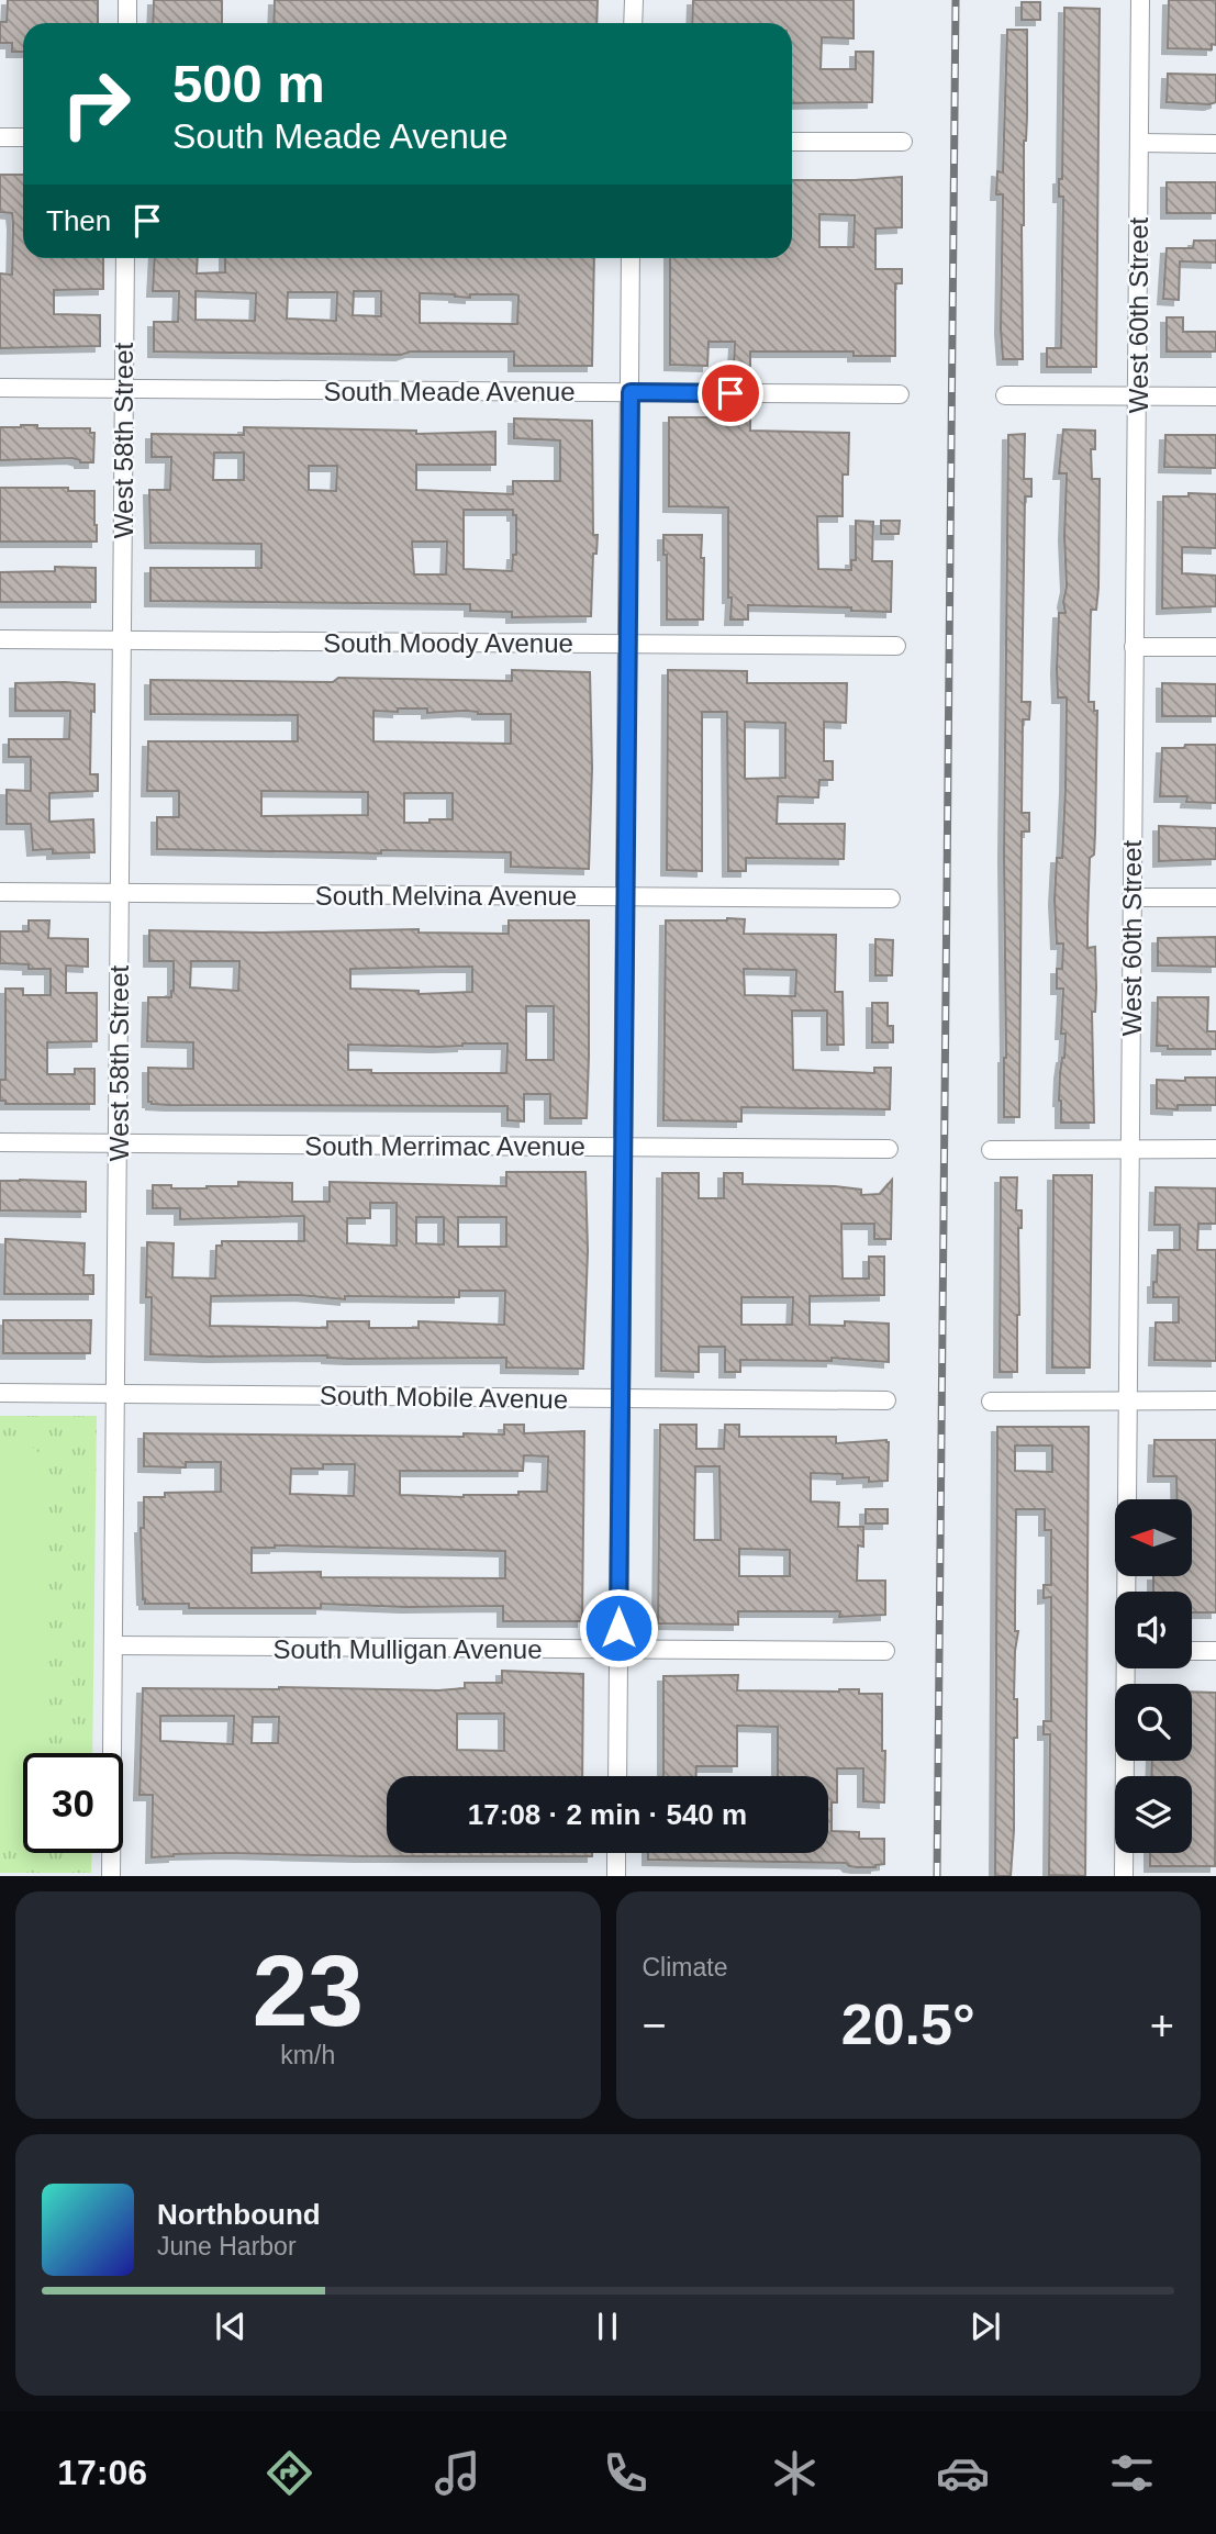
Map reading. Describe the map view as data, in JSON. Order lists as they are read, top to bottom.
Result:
{
  "streets": {
    "street": [
      "West 60th Street",
      "South Meade Avenue",
      "West 58th Street",
      "South Moody Avenue",
      "South Melvina Avenue",
      "South Merrimac Avenue",
      "South Mobile Avenue",
      "South Mulligan Avenue"
    ]
  },
  "crossings": [
    ["South Meade Avenue", "West 58th Street"],
    ["West 58th Street", "South Moody Avenue"],
    ["West 58th Street", "South Melvina Avenue"],
    ["West 58th Street", "South Merrimac Avenue"],
    ["West 58th Street", "South Mobile Avenue"],
    ["West 58th Street", "South Mulligan Avenue"]
  ],
  "north": "left",
  "page": {
    "turn": ["500 m", "South Meade Avenue"],
    "then": "Then",
    "limit": "30",
    "trip": "17:08 · 2 min · 540 m",
    "tile": [
      ["23", "km/h"],
      "Climate"
    ],
    "heat": ["−", "20.5°", "+"],
    "song": ["Northbound", "June Harbor"],
    "tabs": "17:06"
  }
}
